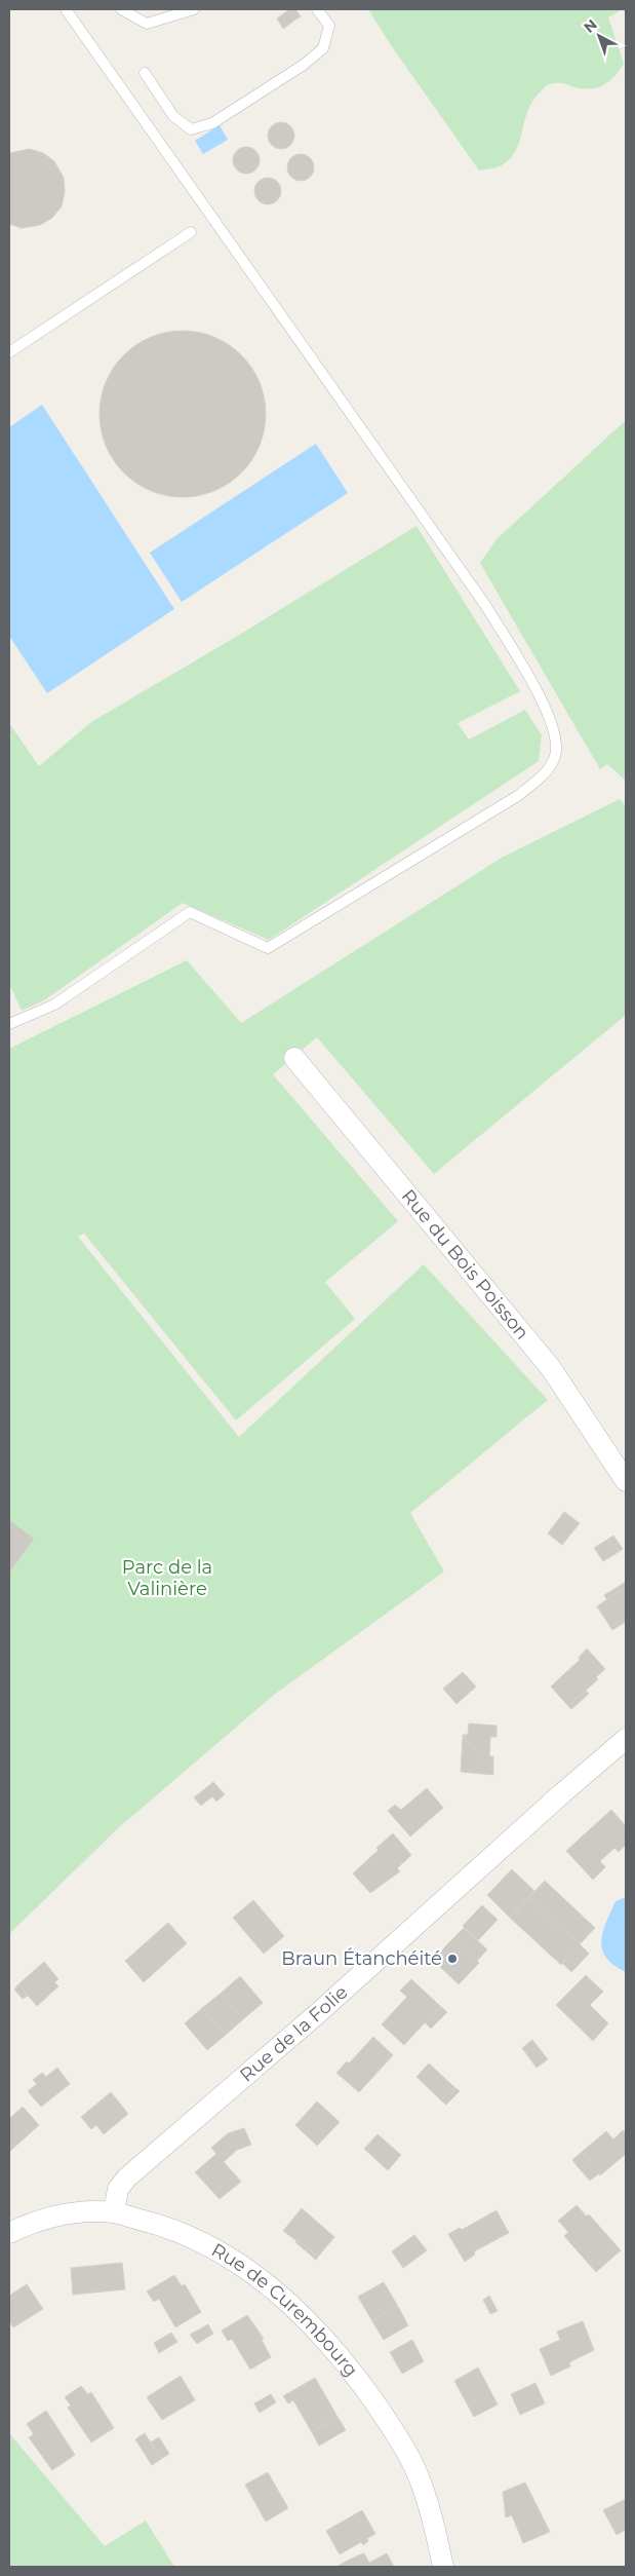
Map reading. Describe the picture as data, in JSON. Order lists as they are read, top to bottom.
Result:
{
  "streets": {
    "street": ["Rue du Bois Poisson", "Rue de la Folie", "Rue de Curembourg"]
  },
  "crossings": [
    ["Rue de la Folie", "Rue de Curembourg"]
  ],
  "parks": ["Parc de la Valinière"],
  "places": ["Braun Étanchéité"],
  "north": "top left"
}
